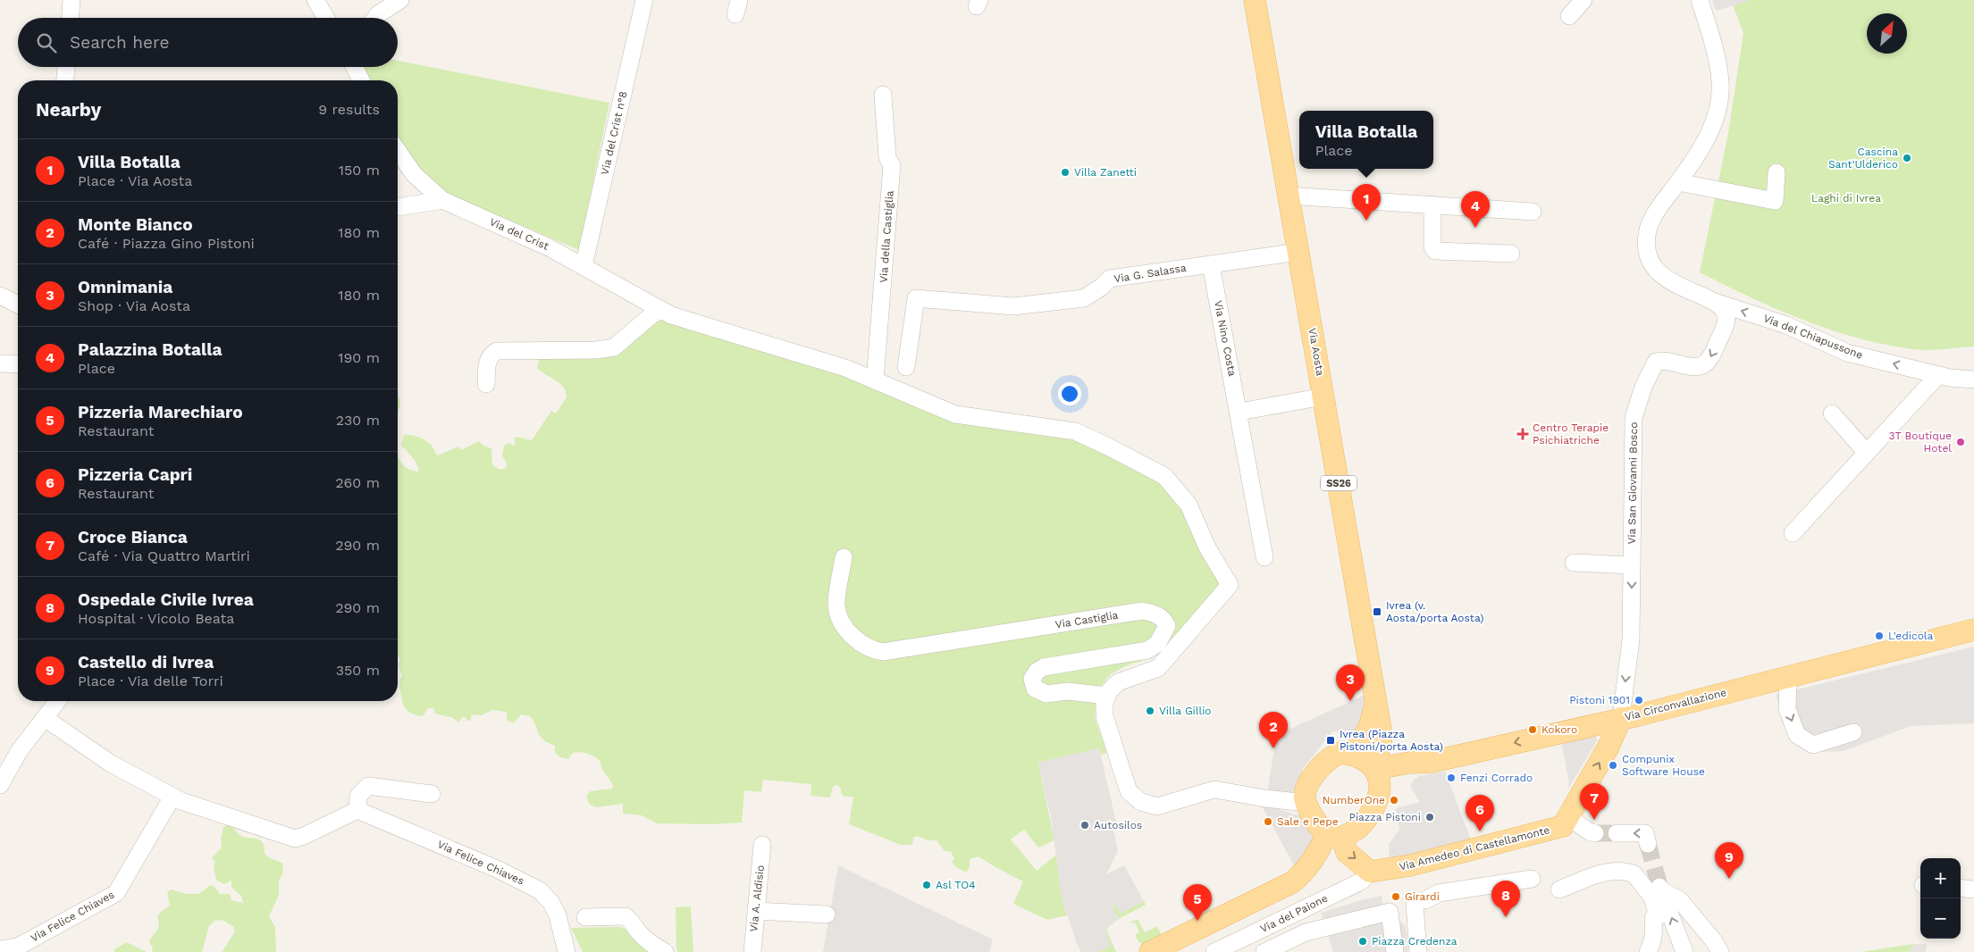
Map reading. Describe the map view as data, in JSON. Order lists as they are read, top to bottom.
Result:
{
  "streets": {
    "main road": [
      "Via Aosta",
      "SS26",
      "Via Circonvallazione",
      "Via Amedeo di Castellamonte"
    ],
    "street": [
      "Via del Crist n°8",
      "Via del Crist",
      "Via della Castiglia",
      "Via G. Salassa",
      "Via del Chiapussone",
      "Via Nino Costa",
      "Via San Giovanni Bosco",
      "Via Castiglia",
      "Via Felice Chiaves",
      "Via A. Aldisio",
      "Via del Paione"
    ]
  },
  "crossings": [
    ["Via del Crist n°8", "Via del Crist"],
    ["Via del Crist", "Via della Castiglia"],
    ["Via G. Salassa", "Via Nino Costa"],
    ["Via G. Salassa", "Via Aosta"],
    ["Via del Chiapussone", "Via San Giovanni Bosco"],
    ["Via Aosta", "SS26"],
    ["Via Aosta", "Via Circonvallazione"],
    ["SS26", "Via Circonvallazione"],
    ["Via San Giovanni Bosco", "Via Circonvallazione"],
    ["Via San Giovanni Bosco", "Via Amedeo di Castellamonte"],
    ["Via Circonvallazione", "Via Amedeo di Castellamonte"],
    ["Via Amedeo di Castellamonte", "Via del Paione"]
  ],
  "one_way": ["Via del Chiapussone", "Via San Giovanni Bosco", "Via Circonvallazione"],
  "parks": ["Laghi di Ivrea"],
  "places": {
    "other": [
      "Cascina Sant'Ulderico",
      "Villa Zanetti",
      "3T Boutique Hotel",
      "L'edicola",
      "Pistoni 1901",
      "Villa Gillio",
      "Kokoro",
      "Compunix Software House",
      "Fenzi Corrado",
      "NumberOne",
      "Piazza Pistoni",
      "Sale e Pepe",
      "Autosilos",
      "Asl TO4",
      "Girardi",
      "Piazza Credenza"
    ],
    "health": ["Centro Terapie Psichiatriche"],
    "transit": ["Ivrea (v. Aosta/porta Aosta)", "Ivrea (Piazza Pistoni/porta Aosta)"]
  },
  "north": "top right",
  "page": {
    "search": "Search here",
    "heading": ["Nearby", "9 results"],
    "popup": ["Villa Botalla", "Place"],
    "list": [
      {
        "mark": "1",
        "name": "Villa Botalla",
        "note": "Place · Via Aosta",
        "value": "150 m"
      },
      {
        "mark": "2",
        "name": "Monte Bianco",
        "note": "Café · Piazza Gino Pistoni",
        "value": "180 m"
      },
      {
        "mark": "3",
        "name": "Omnimania",
        "note": "Shop · Via Aosta",
        "value": "180 m"
      },
      {
        "mark": "4",
        "name": "Palazzina Botalla",
        "note": "Place",
        "value": "190 m"
      },
      {
        "mark": "5",
        "name": "Pizzeria Marechiaro",
        "note": "Restaurant",
        "value": "230 m"
      },
      {
        "mark": "6",
        "name": "Pizzeria Capri",
        "note": "Restaurant",
        "value": "260 m"
      },
      {
        "mark": "7",
        "name": "Croce Bianca",
        "note": "Café · Via Quattro Martiri",
        "value": "290 m"
      },
      {
        "mark": "8",
        "name": "Ospedale Civile Ivrea",
        "note": "Hospital · Vicolo Beata",
        "value": "290 m"
      },
      {
        "mark": "9",
        "name": "Castello di Ivrea",
        "note": "Place · Via delle Torri",
        "value": "350 m"
      }
    ],
    "pins": [
      "1",
      "4",
      "3",
      "2",
      "7",
      "6",
      "9",
      "8",
      "5"
    ],
    "map_buttons": ["+", "−"]
  }
}
